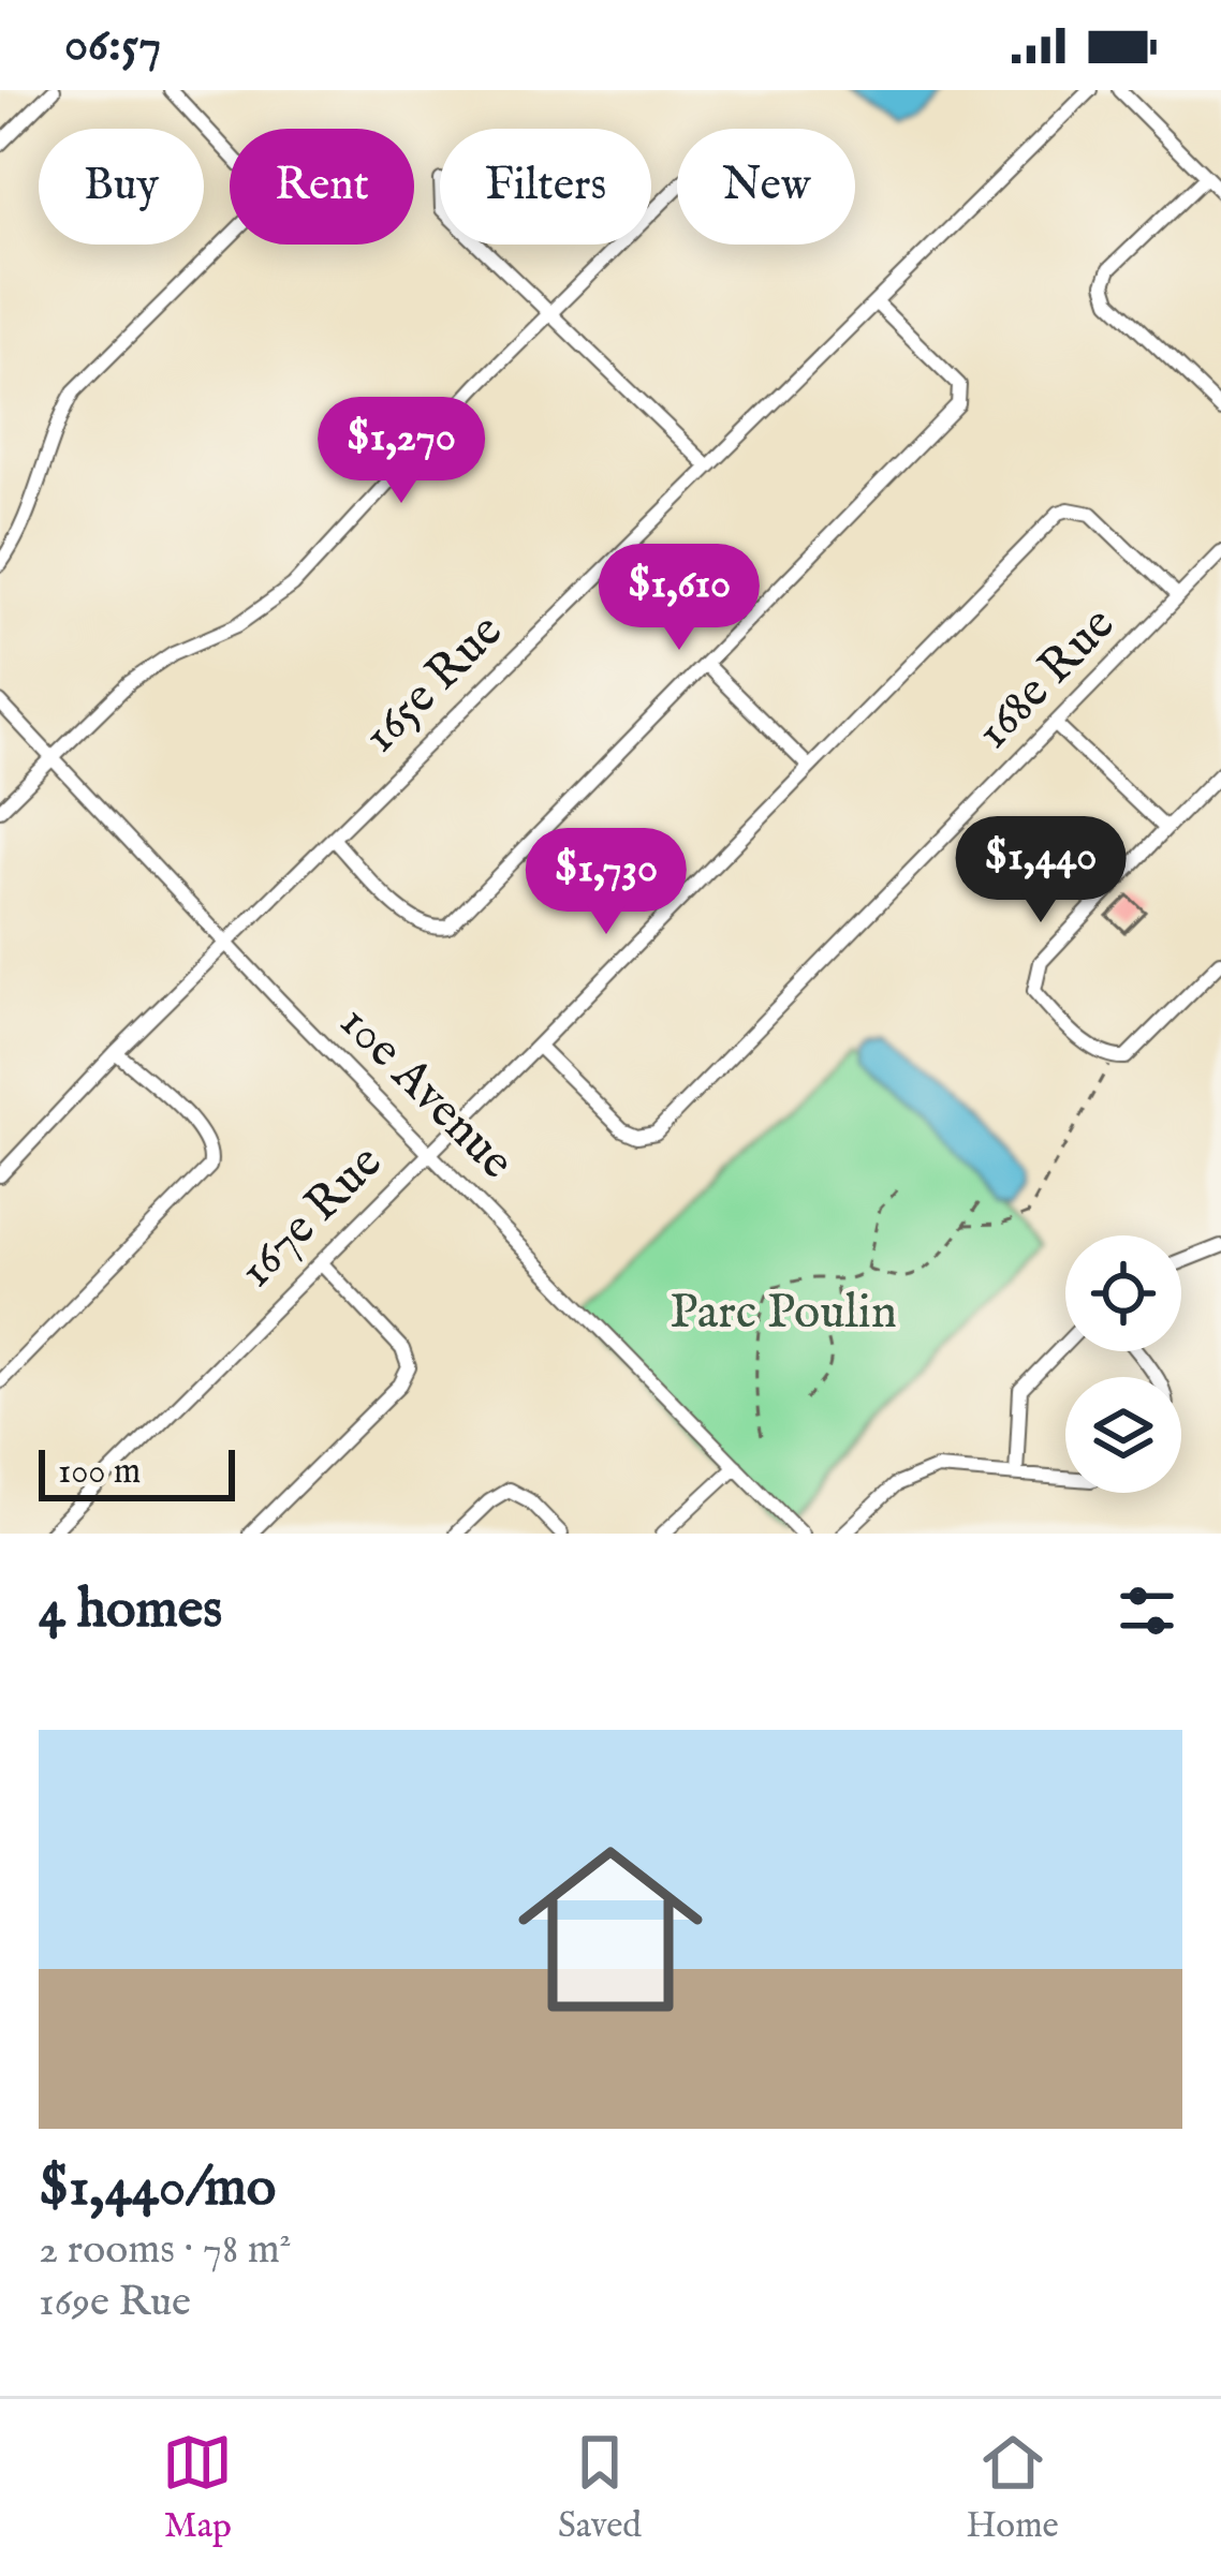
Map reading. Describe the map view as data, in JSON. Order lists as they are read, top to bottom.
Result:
{
  "streets": {
    "street": [
      "168e Rue",
      "165e Rue",
      "10e Avenue",
      "167e Rue"
    ]
  },
  "crossings": [
    ["168e Rue", "167e Rue"],
    ["165e Rue", "10e Avenue"],
    ["10e Avenue", "167e Rue"]
  ],
  "parks": ["Parc Poulin"],
  "scale_bar": "100 m",
  "page": {
    "status": "06:57",
    "chip": [
      "Buy",
      "Rent",
      "Filters",
      "New"
    ],
    "price": [
      "$1,270",
      "$1,610",
      "$1,440",
      "$1,730"
    ],
    "scale": "100 m",
    "heading": "4 homes",
    "list": [
      {
        "name": "$1,440/mo",
        "note": "2 rooms · 78 m² · 169e Rue"
      }
    ],
    "tabs": ["Map", "Saved", "Home"]
  }
}
